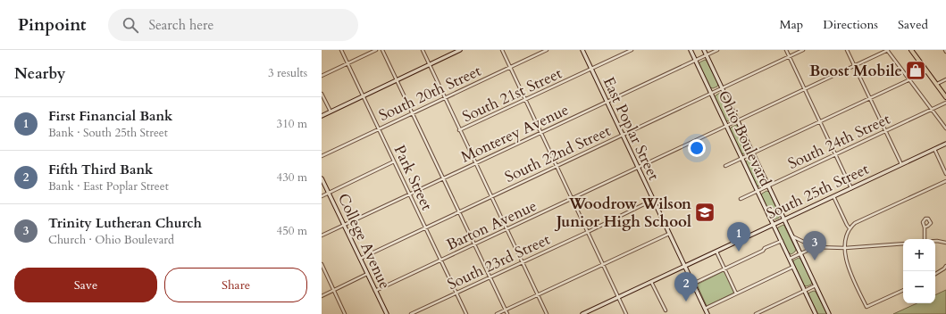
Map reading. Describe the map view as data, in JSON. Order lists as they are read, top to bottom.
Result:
{
  "streets": {
    "street": [
      "South 20th Street",
      "South 21st Street",
      "East Poplar Street",
      "Monterey Avenue",
      "Ohio Boulevard",
      "South 24th Street",
      "South 22nd Street",
      "Park Street",
      "South 25th Street",
      "Barton Avenue",
      "College Avenue",
      "South 23rd Street"
    ]
  },
  "crossings": [
    ["South 20th Street", "Park Street"],
    ["South 21st Street", "East Poplar Street"],
    ["East Poplar Street", "Monterey Avenue"],
    ["East Poplar Street", "South 22nd Street"],
    ["East Poplar Street", "South 25th Street"],
    ["East Poplar Street", "Barton Avenue"],
    ["East Poplar Street", "South 23rd Street"],
    ["Monterey Avenue", "Ohio Boulevard"],
    ["Monterey Avenue", "Park Street"],
    ["Monterey Avenue", "College Avenue"],
    ["Ohio Boulevard", "South 24th Street"],
    ["Ohio Boulevard", "South 22nd Street"],
    ["Ohio Boulevard", "South 25th Street"],
    ["Ohio Boulevard", "Barton Avenue"],
    ["South 22nd Street", "Park Street"],
    ["South 22nd Street", "College Avenue"],
    ["Park Street", "Barton Avenue"],
    ["Park Street", "South 23rd Street"],
    ["Barton Avenue", "College Avenue"]
  ],
  "places": {
    "shop": ["Boost Mobile"],
    "school or university": ["Woodrow Wilson Junior High School"]
  },
  "page": {
    "header": "Pinpoint",
    "search": "Search here",
    "nav": ["Map", "Directions", "Saved"],
    "heading": ["Nearby", "3 results"],
    "list": [
      {
        "mark": "1",
        "name": "First Financial Bank",
        "note": "Bank · South 25th Street",
        "value": "310 m"
      },
      {
        "mark": "2",
        "name": "Fifth Third Bank",
        "note": "Bank · East Poplar Street",
        "value": "430 m"
      },
      {
        "mark": "3",
        "name": "Trinity Lutheran Church",
        "note": "Church · Ohio Boulevard",
        "value": "450 m"
      }
    ],
    "pins": ["1", "3", "2"],
    "map_buttons": ["+", "−"],
    "buttons": ["Save", "Share"]
  }
}
